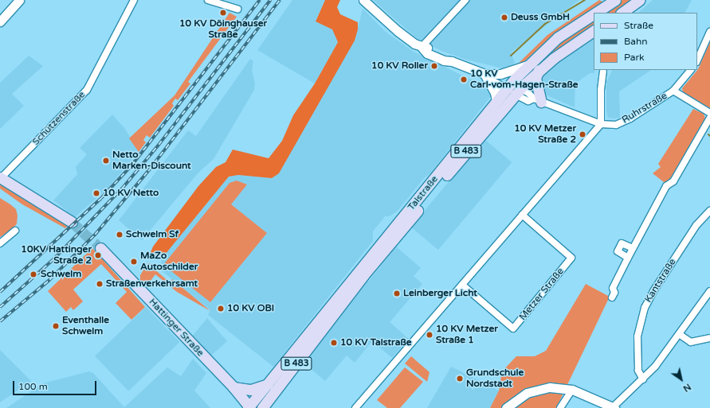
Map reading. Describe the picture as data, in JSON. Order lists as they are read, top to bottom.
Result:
{
  "streets": {
    "main road": ["B 483", "Talstraße", "Hattinger Straße"],
    "street": [
      "Ruhrstraße",
      "Schützenstraße",
      "Kantstraße",
      "Metzer Straße"
    ]
  },
  "crossings": [
    ["Ruhrstraße", "Talstraße"],
    ["Talstraße", "Hattinger Straße"]
  ],
  "places": [
    "10 KV Döinghauser Straße",
    "Deuss GmbH",
    "10 KV Roller",
    "10 KV Carl-vom-Hagen-Straße",
    "10 KV Metzer Straße 2",
    "Netto Marken-Discount",
    "10 KV Netto",
    "Schwelm Sf",
    "10KV Hattinger Straße 2",
    "MaZo Autoschilder",
    "Schwelm",
    "Straßenverkehrsamt",
    "Leinberger Licht",
    "10 KV OBI",
    "Eventhalle Schwelm",
    "10 KV Metzer Straße 1",
    "10 KV Talstraße",
    "Grundschule Nordstadt"
  ],
  "legend": ["Straße", "Bahn", "Park"],
  "scale_bar": "100 m",
  "north": "bottom right"
}
